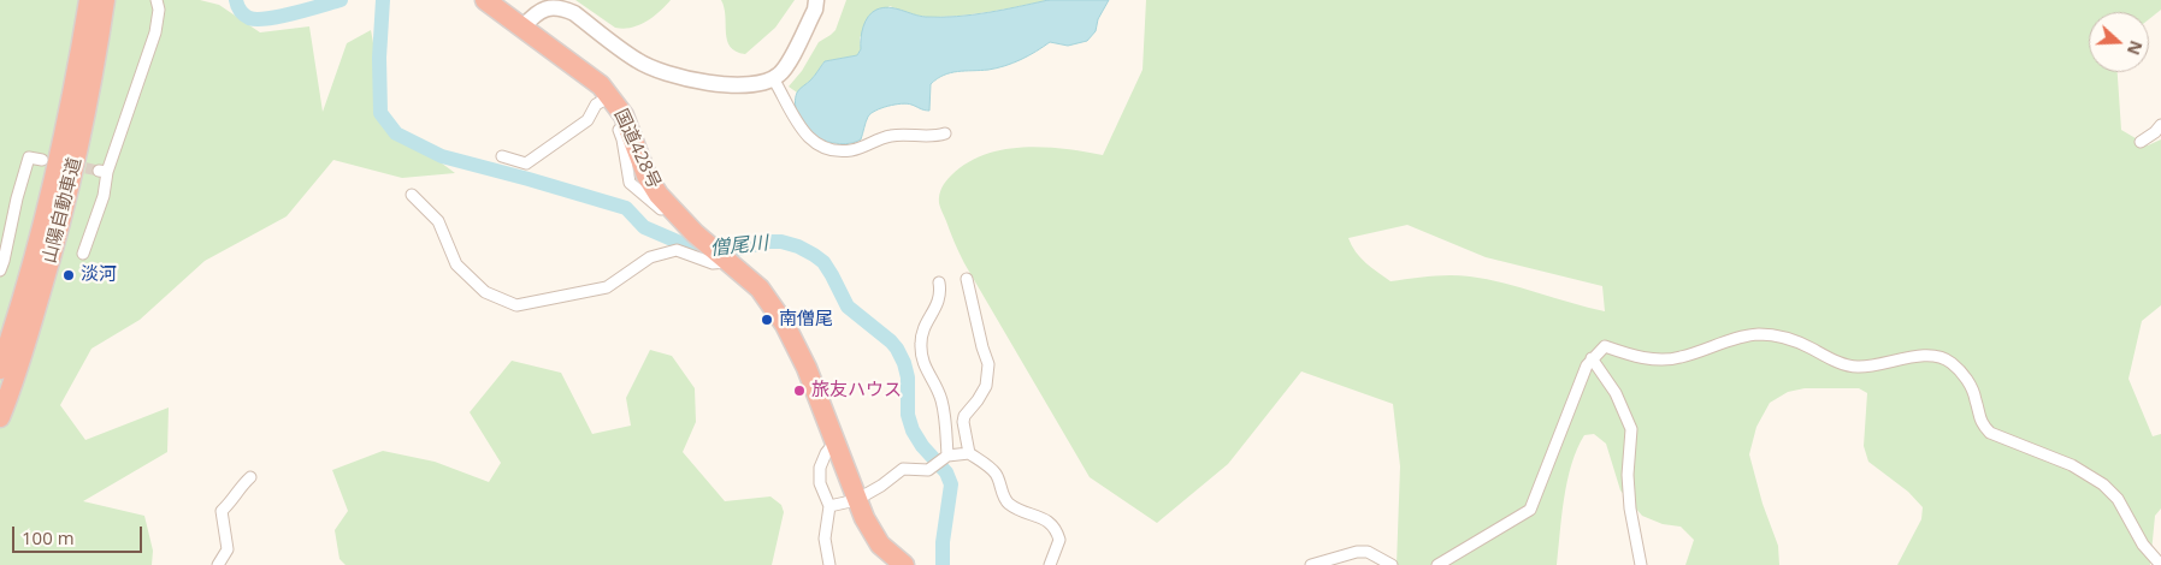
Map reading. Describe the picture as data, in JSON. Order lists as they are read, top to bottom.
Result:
{
  "streets": {
    "highway": ["国道428号", "山陽自動車道"]
  },
  "water": ["僧尾川"],
  "places": ["淡河", "南僧尾", "旅友ハウス"],
  "scale_bar": "100 m",
  "north": "right"
}
